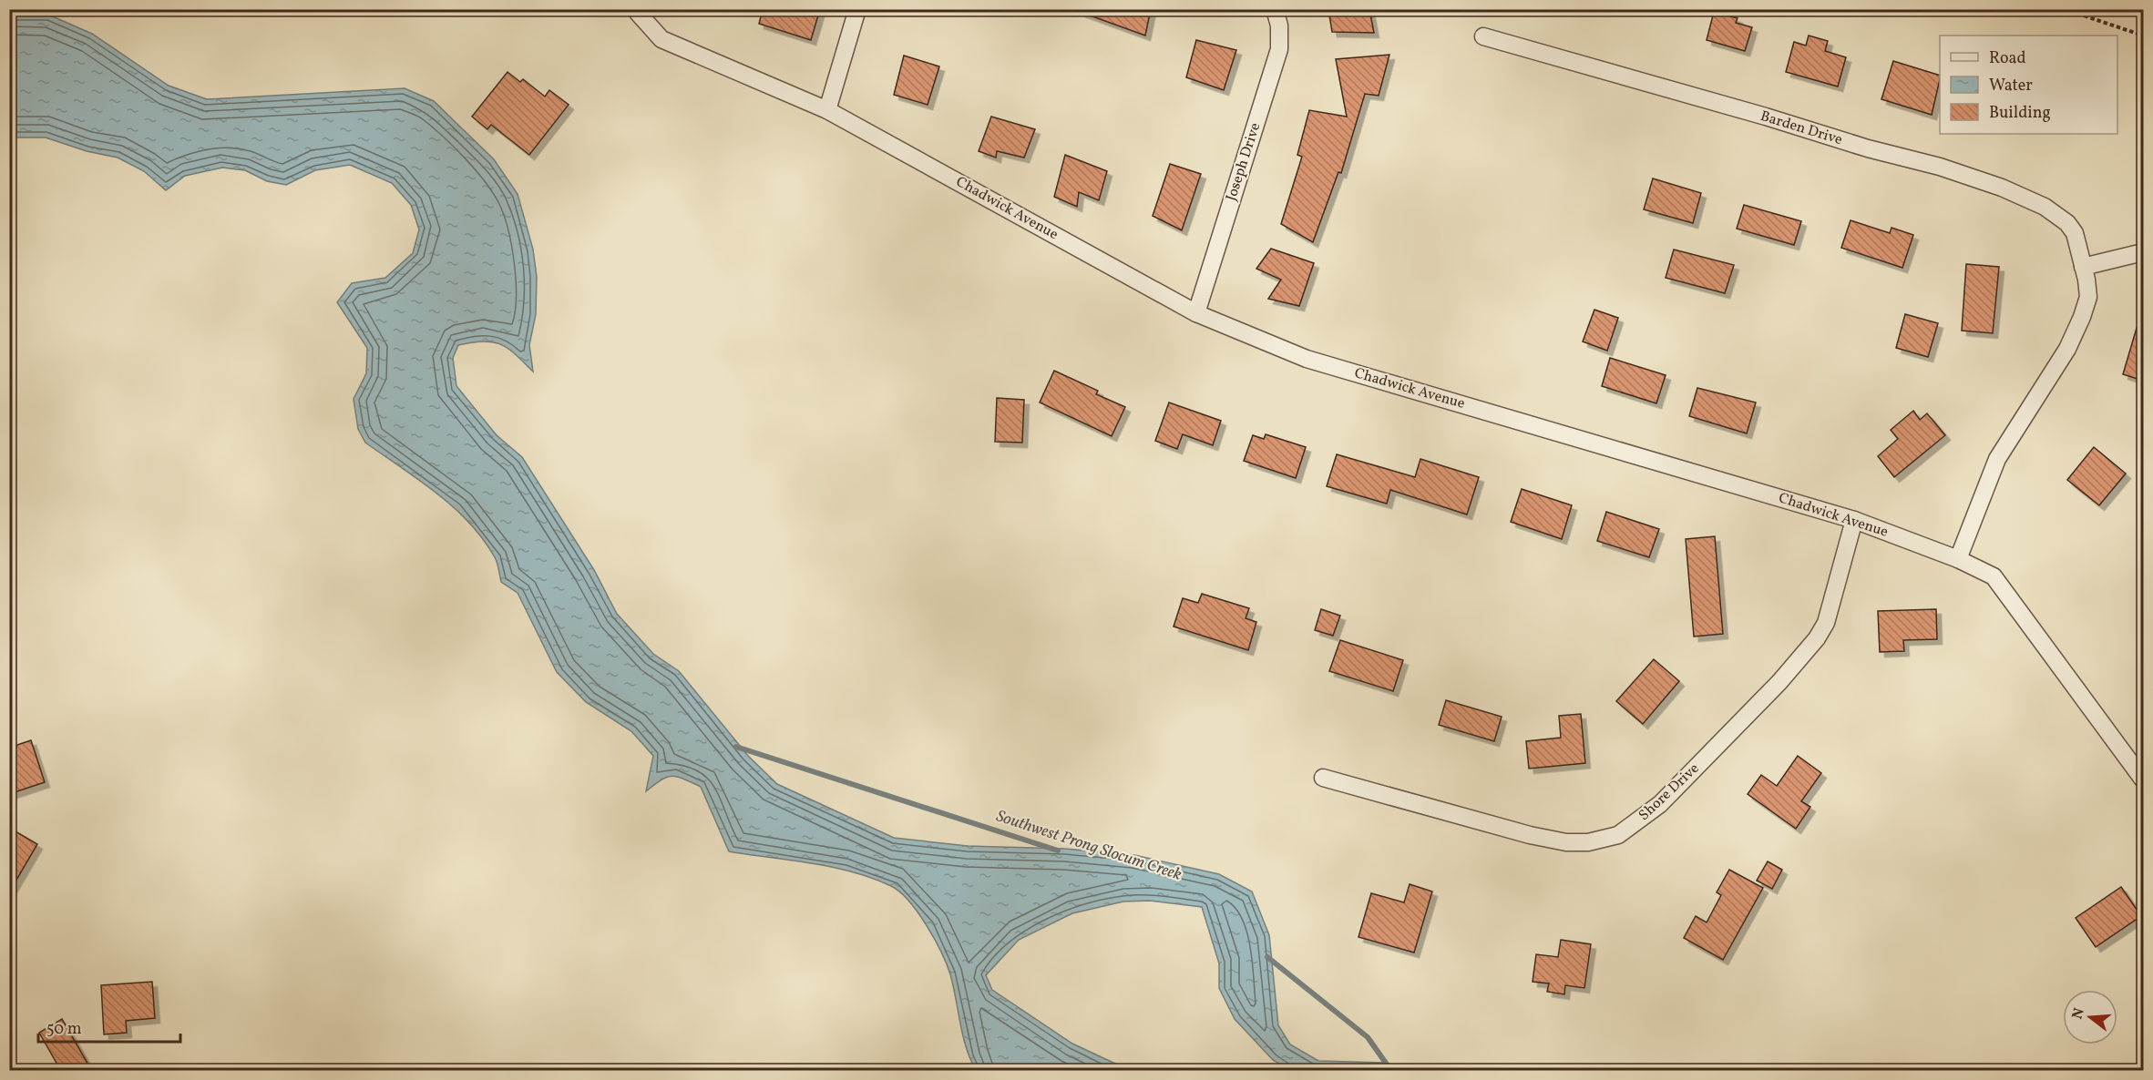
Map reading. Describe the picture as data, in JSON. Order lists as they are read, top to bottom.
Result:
{
  "streets": {
    "street": [
      "Barden Drive",
      "Joseph Drive",
      "Chadwick Avenue",
      "Shore Drive"
    ]
  },
  "crossings": [
    ["Barden Drive", "Chadwick Avenue"],
    ["Joseph Drive", "Chadwick Avenue"],
    ["Chadwick Avenue", "Shore Drive"]
  ],
  "water": ["Southwest Prong Slocum Creek"],
  "legend": ["Road", "Water", "Building"],
  "scale_bar": "50 m",
  "north": "left"
}
